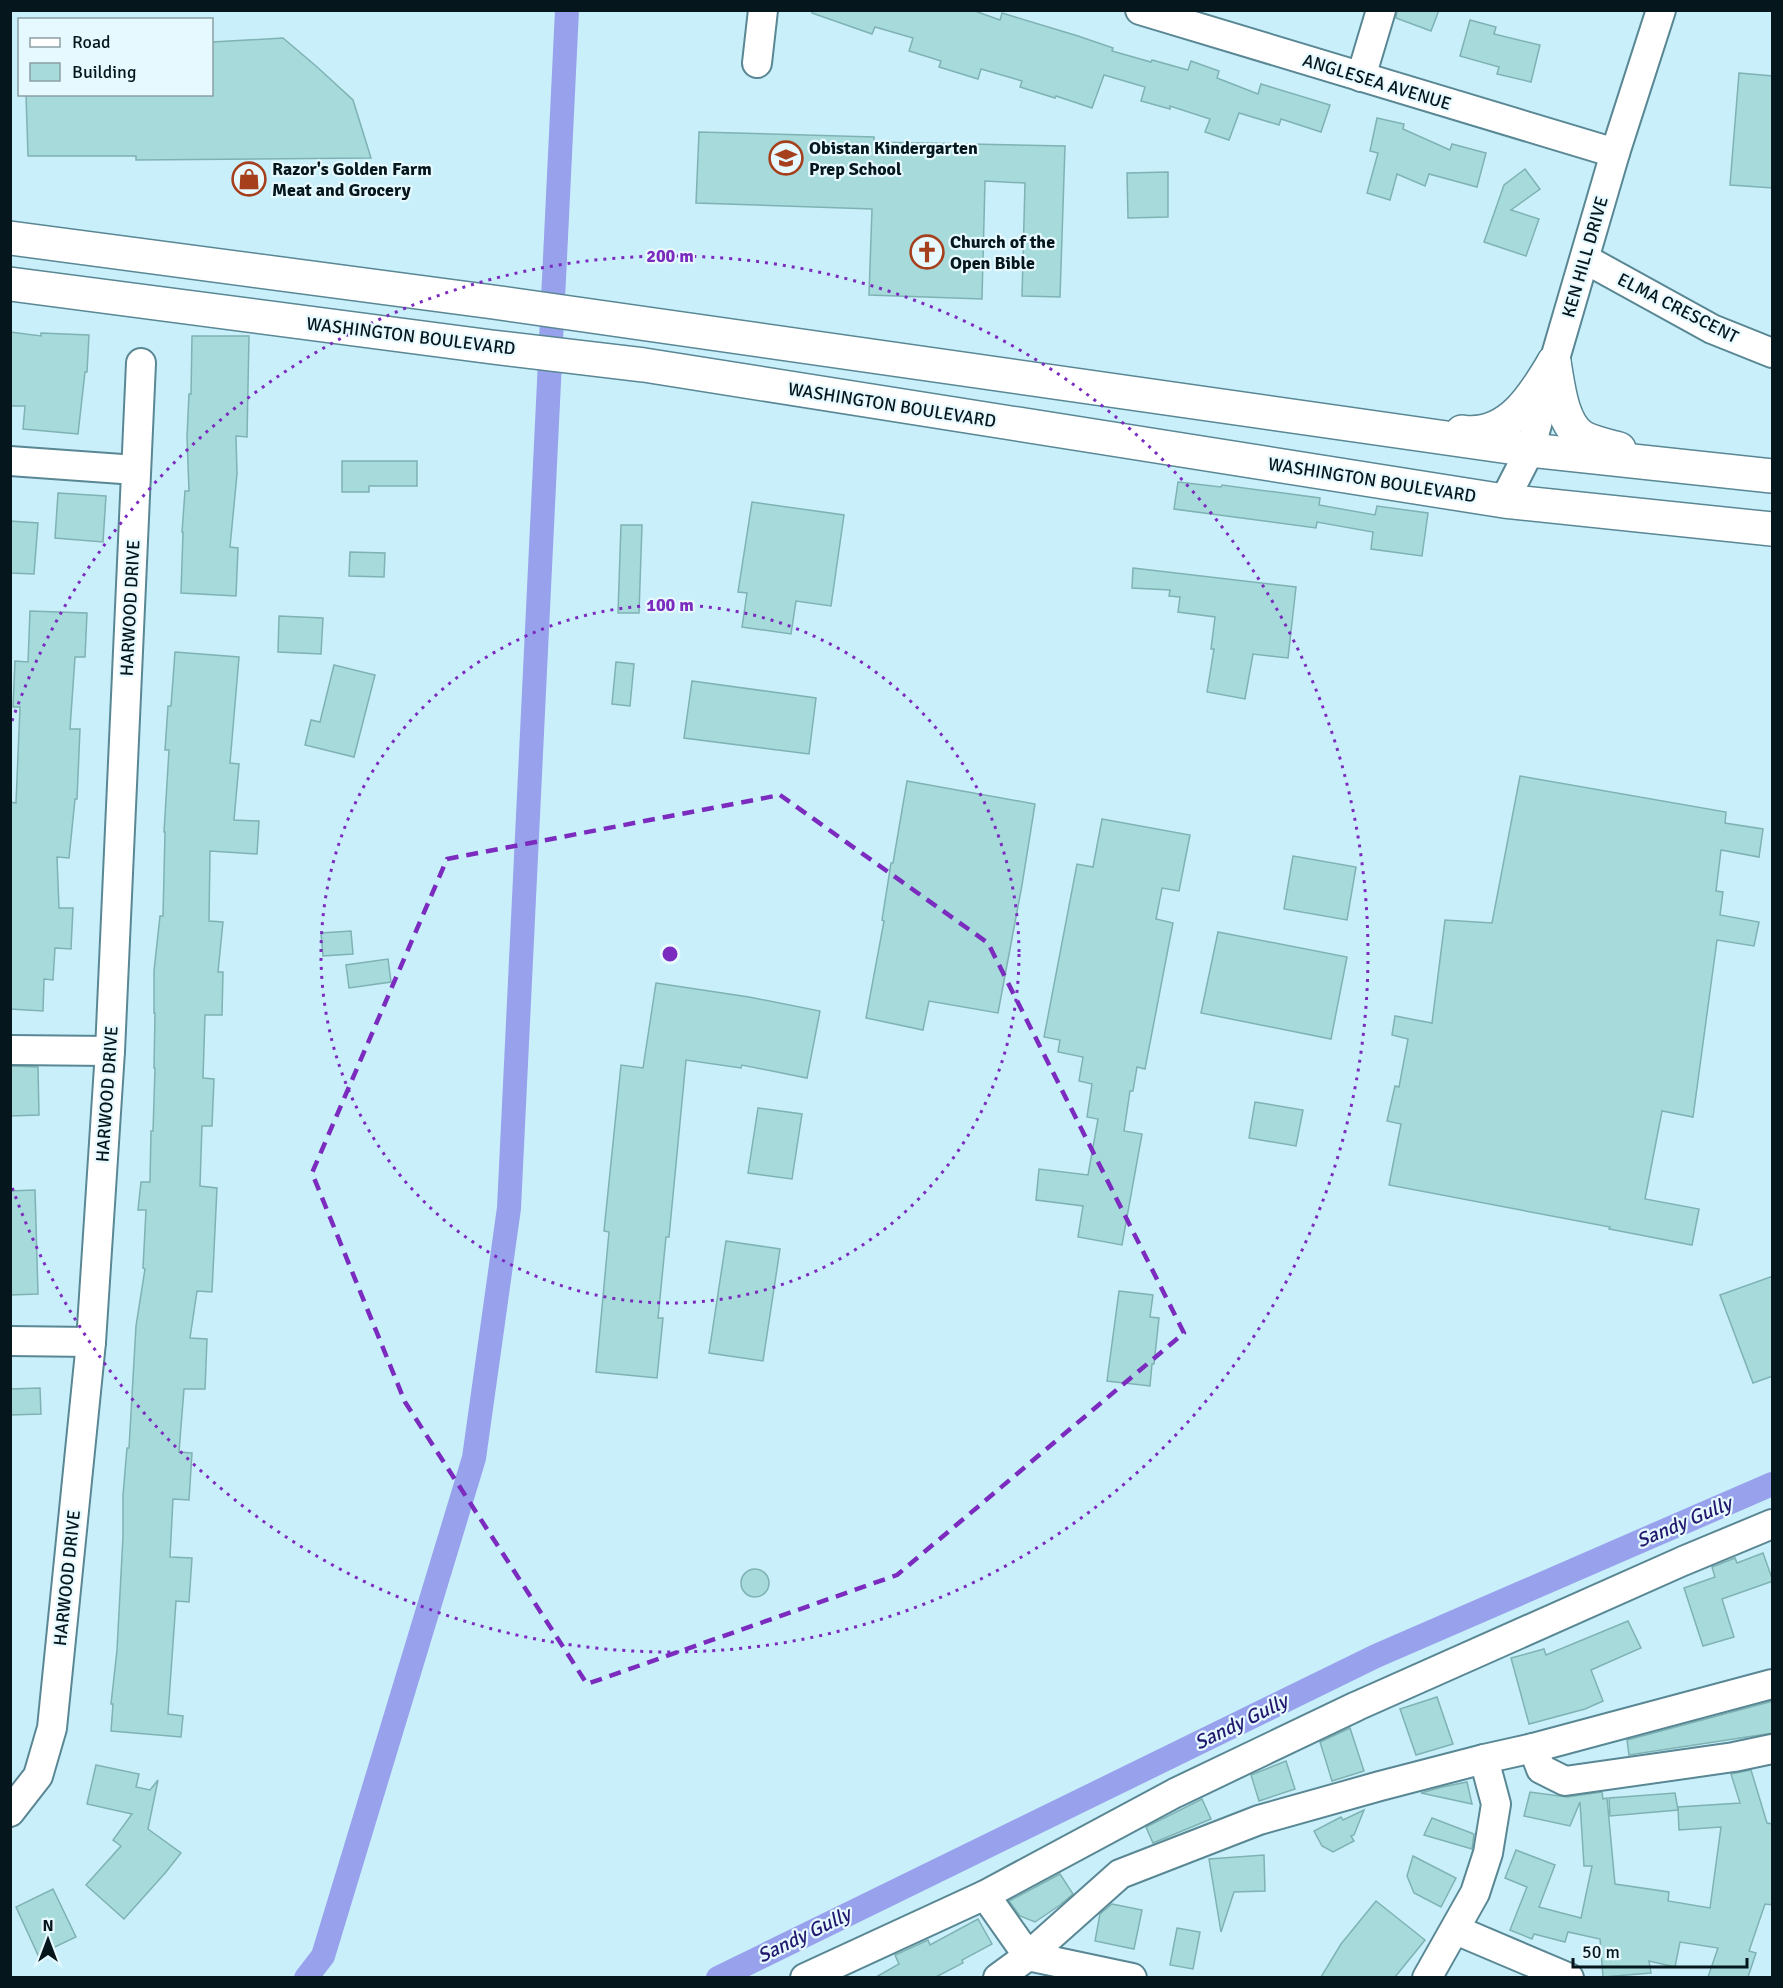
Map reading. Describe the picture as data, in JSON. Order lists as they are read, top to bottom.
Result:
{
  "streets": {
    "highway": ["WASHINGTON BOULEVARD"],
    "street": [
      "ANGLESEA AVENUE",
      "KEN HILL DRIVE",
      "ELMA CRESCENT",
      "HARWOOD DRIVE"
    ]
  },
  "crossings": [
    ["ANGLESEA AVENUE", "KEN HILL DRIVE"],
    ["KEN HILL DRIVE", "ELMA CRESCENT"],
    ["KEN HILL DRIVE", "WASHINGTON BOULEVARD"]
  ],
  "water": ["Sandy Gully"],
  "places": {
    "school or university": ["Obistan Kindergarten Prep School"],
    "shop": ["Razor's Golden Farm Meat and Grocery"],
    "church": ["Church of the Open Bible"]
  },
  "legend": ["Road", "Building"],
  "scale_bar": "50 m",
  "north": "top",
  "rings": ["200 m", "100 m"]
}
